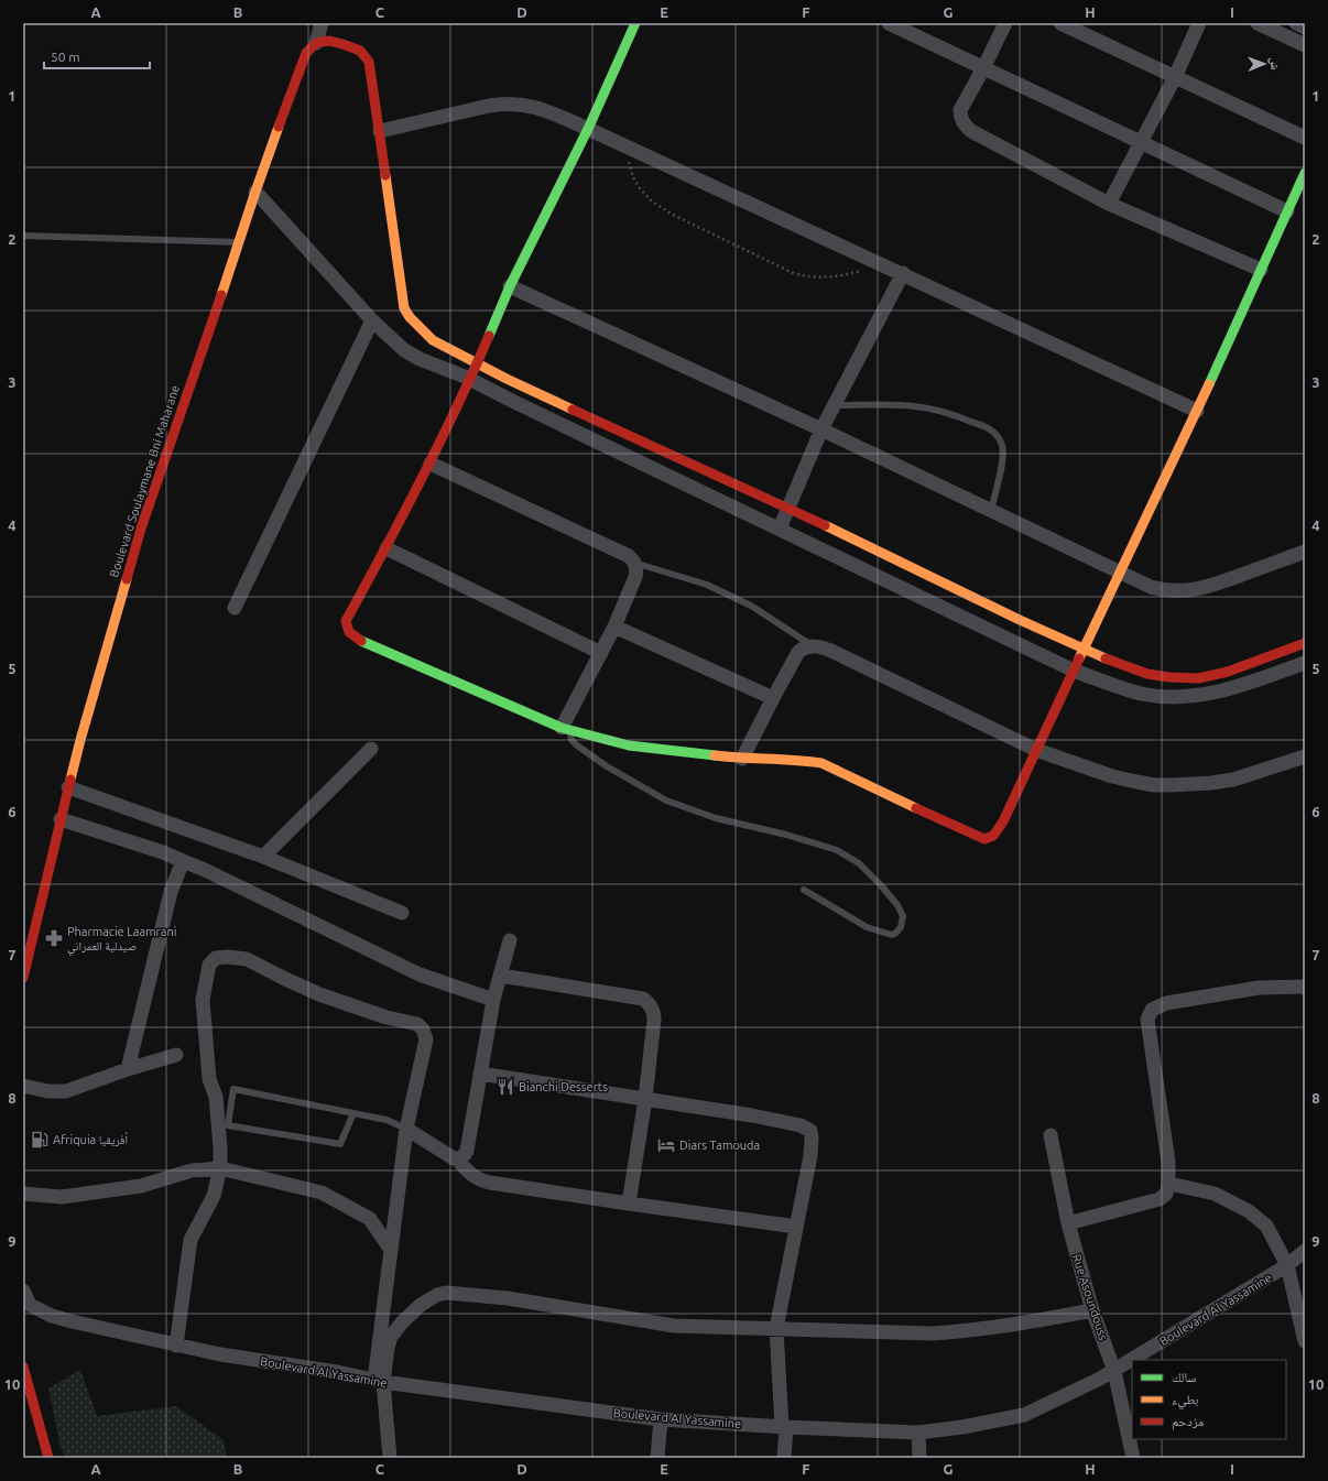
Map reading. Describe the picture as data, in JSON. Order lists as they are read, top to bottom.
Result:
{
  "streets": {
    "main road": ["Boulevard Soulaymane Bni Maharane"],
    "street": ["Rue Asoundouss", "Boulevard Al Yassamine"]
  },
  "crossings": [
    ["Rue Asoundouss", "Boulevard Al Yassamine"]
  ],
  "places": {
    "pharmacy": ["Pharmacie Laamrani صيدلية العمراني"],
    "restaurant": ["Bianchi Desserts"],
    "fuel station": ["Afriquia أفريقيا"],
    "hotel": ["Diars Tamouda"]
  },
  "legend": ["سالك", "بطيء", "مزدحم"],
  "scale_bar": "50 m",
  "north": "right",
  "grid": {
    "columns": [
      "A",
      "B",
      "C",
      "D",
      "E",
      "F",
      "G",
      "H",
      "I"
    ],
    "rows": [
      "1",
      "2",
      "3",
      "4",
      "5",
      "6",
      "7",
      "8",
      "9",
      "10"
    ]
  }
}
